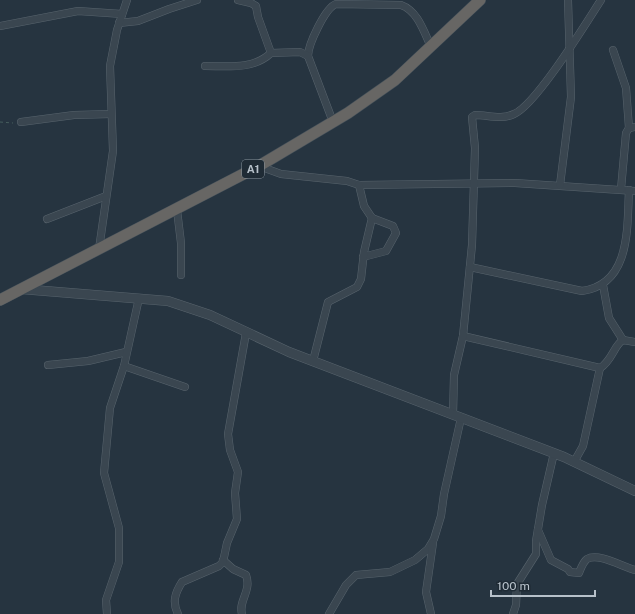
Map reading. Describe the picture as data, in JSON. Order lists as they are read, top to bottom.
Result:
{
  "streets": {
    "highway": ["A1"]
  },
  "scale_bar": "100 m"
}
